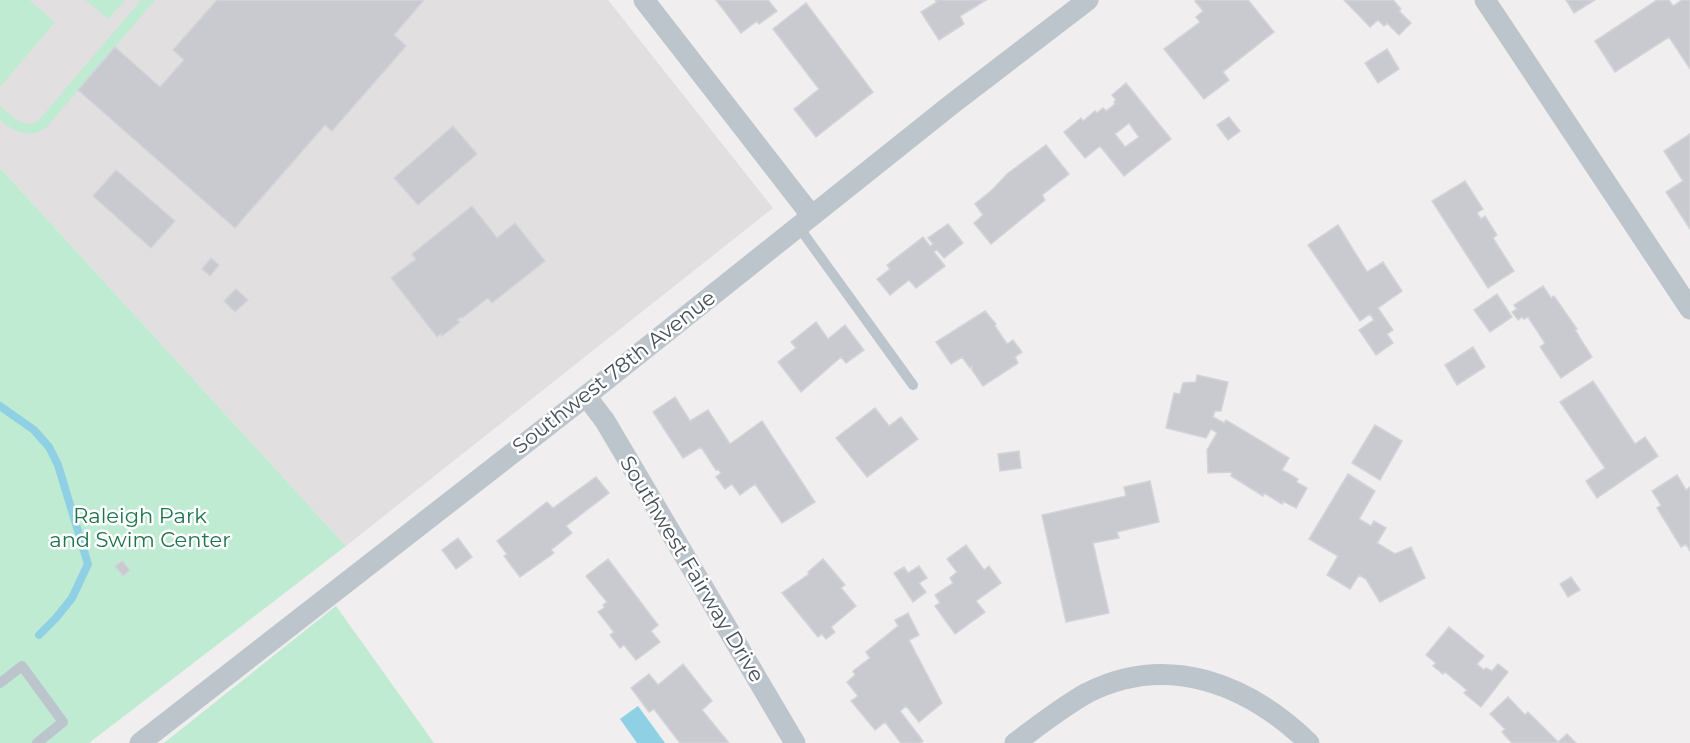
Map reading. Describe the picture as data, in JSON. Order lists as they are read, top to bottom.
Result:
{
  "streets": {
    "street": ["Southwest 78th Avenue", "Southwest Fairway Drive"]
  },
  "crossings": [
    ["Southwest 78th Avenue", "Southwest Fairway Drive"]
  ],
  "parks": ["Raleigh Park and Swim Center"]
}
